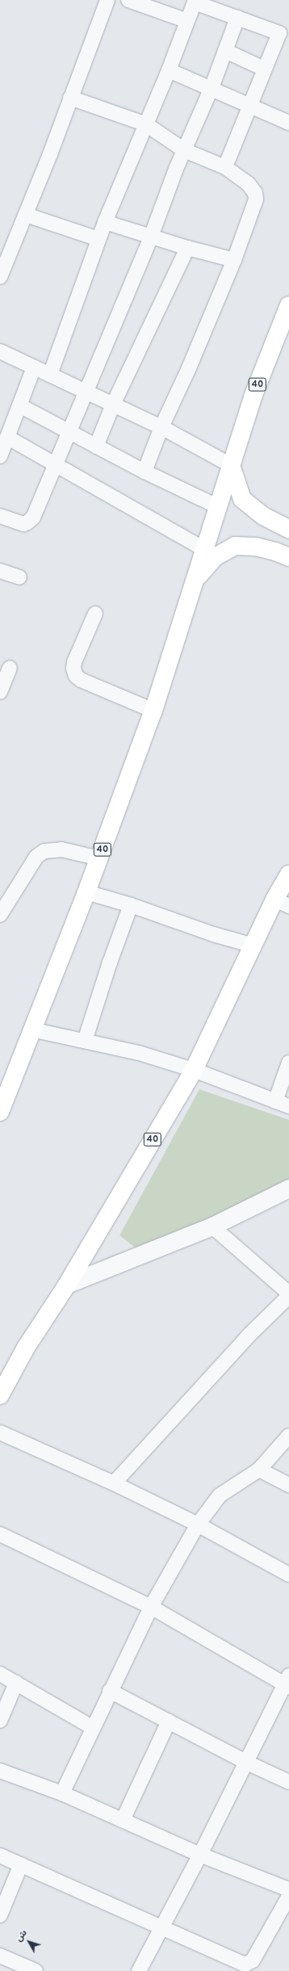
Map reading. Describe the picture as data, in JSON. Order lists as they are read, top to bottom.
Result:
{
  "streets": {
    "highway": ["40"]
  },
  "north": "top left"
}
